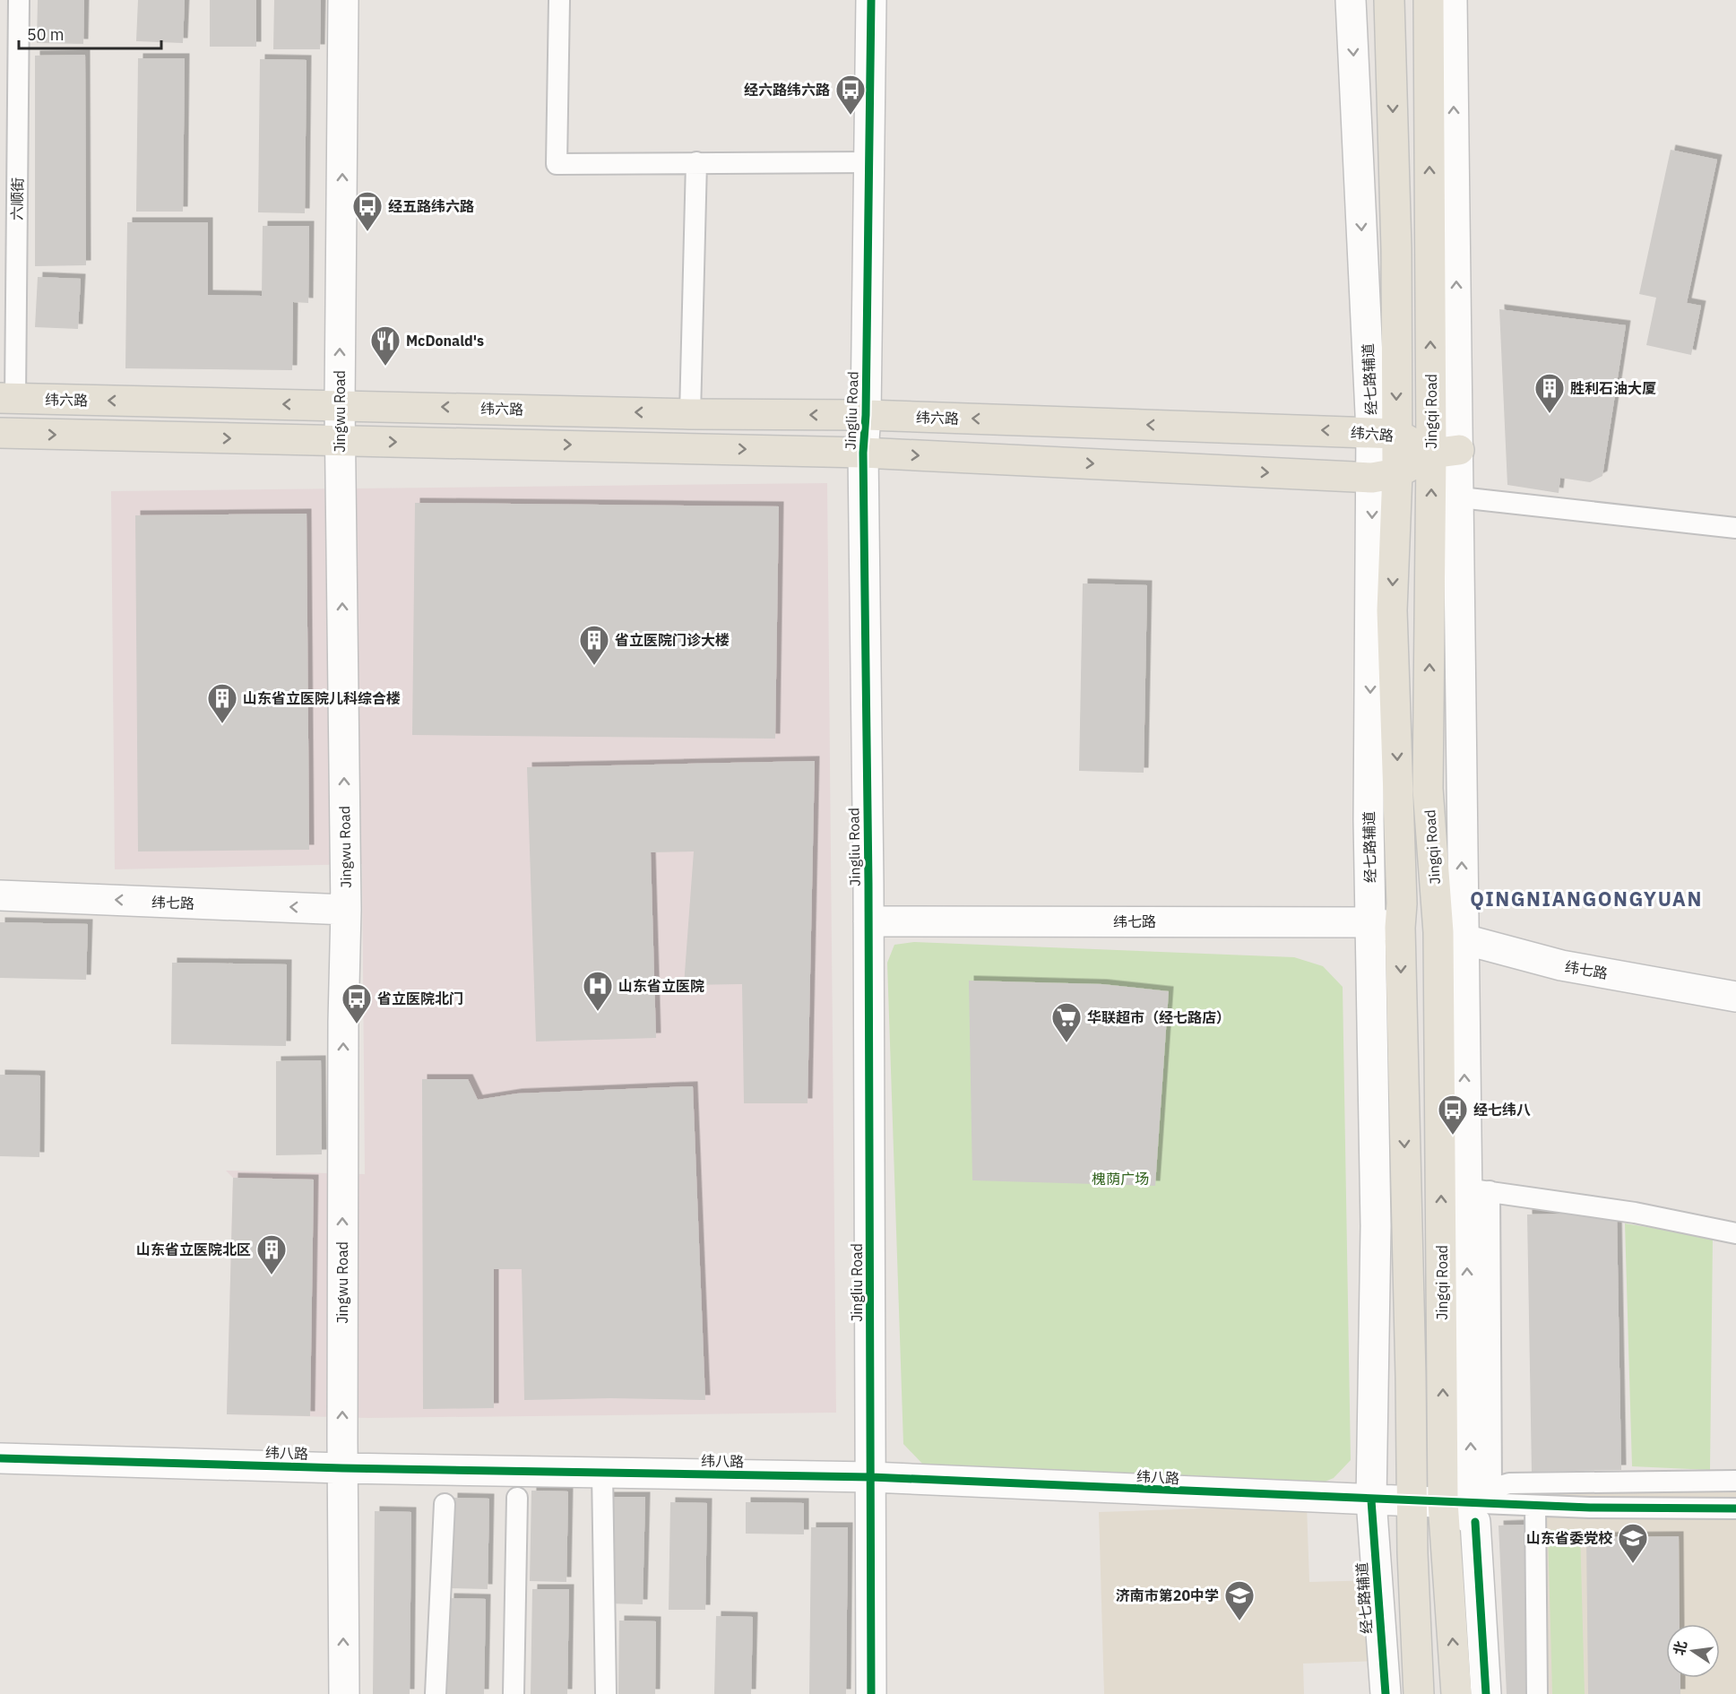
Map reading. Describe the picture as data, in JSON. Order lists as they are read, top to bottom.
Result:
{
  "streets": {
    "main road": ["纬六路", "Jingqi Road"],
    "street": [
      "六顺街",
      "经七路辅道",
      "Jingliu Road",
      "Jingwu Road",
      "纬七路",
      "纬八路"
    ]
  },
  "crossings": [
    ["六顺街", "纬六路"],
    ["经七路辅道", "纬六路"],
    ["经七路辅道", "纬七路"],
    ["经七路辅道", "纬八路"],
    ["纬六路", "Jingliu Road"],
    ["纬六路", "Jingwu Road"],
    ["纬六路", "Jingqi Road"],
    ["Jingliu Road", "纬七路"],
    ["Jingliu Road", "纬八路"],
    ["Jingwu Road", "纬七路"],
    ["Jingwu Road", "纬八路"],
    ["Jingqi Road", "纬七路"],
    ["Jingqi Road", "纬八路"]
  ],
  "districts": ["QINGNIANGONGYUAN"],
  "parks": ["槐荫广场"],
  "places": {
    "bus stop": [
      "经六路纬六路",
      "经五路纬六路",
      "省立医院北门",
      "经七纬八"
    ],
    "restaurant": ["McDonald's"],
    "building": [
      "胜利石油大厦",
      "省立医院门诊大楼",
      "山东省立医院儿科综合楼",
      "山东省立医院北区"
    ],
    "hospital": ["山东省立医院"],
    "supermarket": ["华联超市（经七路店）"],
    "school or university": ["山东省委党校", "济南市第20中学"]
  },
  "scale_bar": "50 m",
  "north": "left"
}
